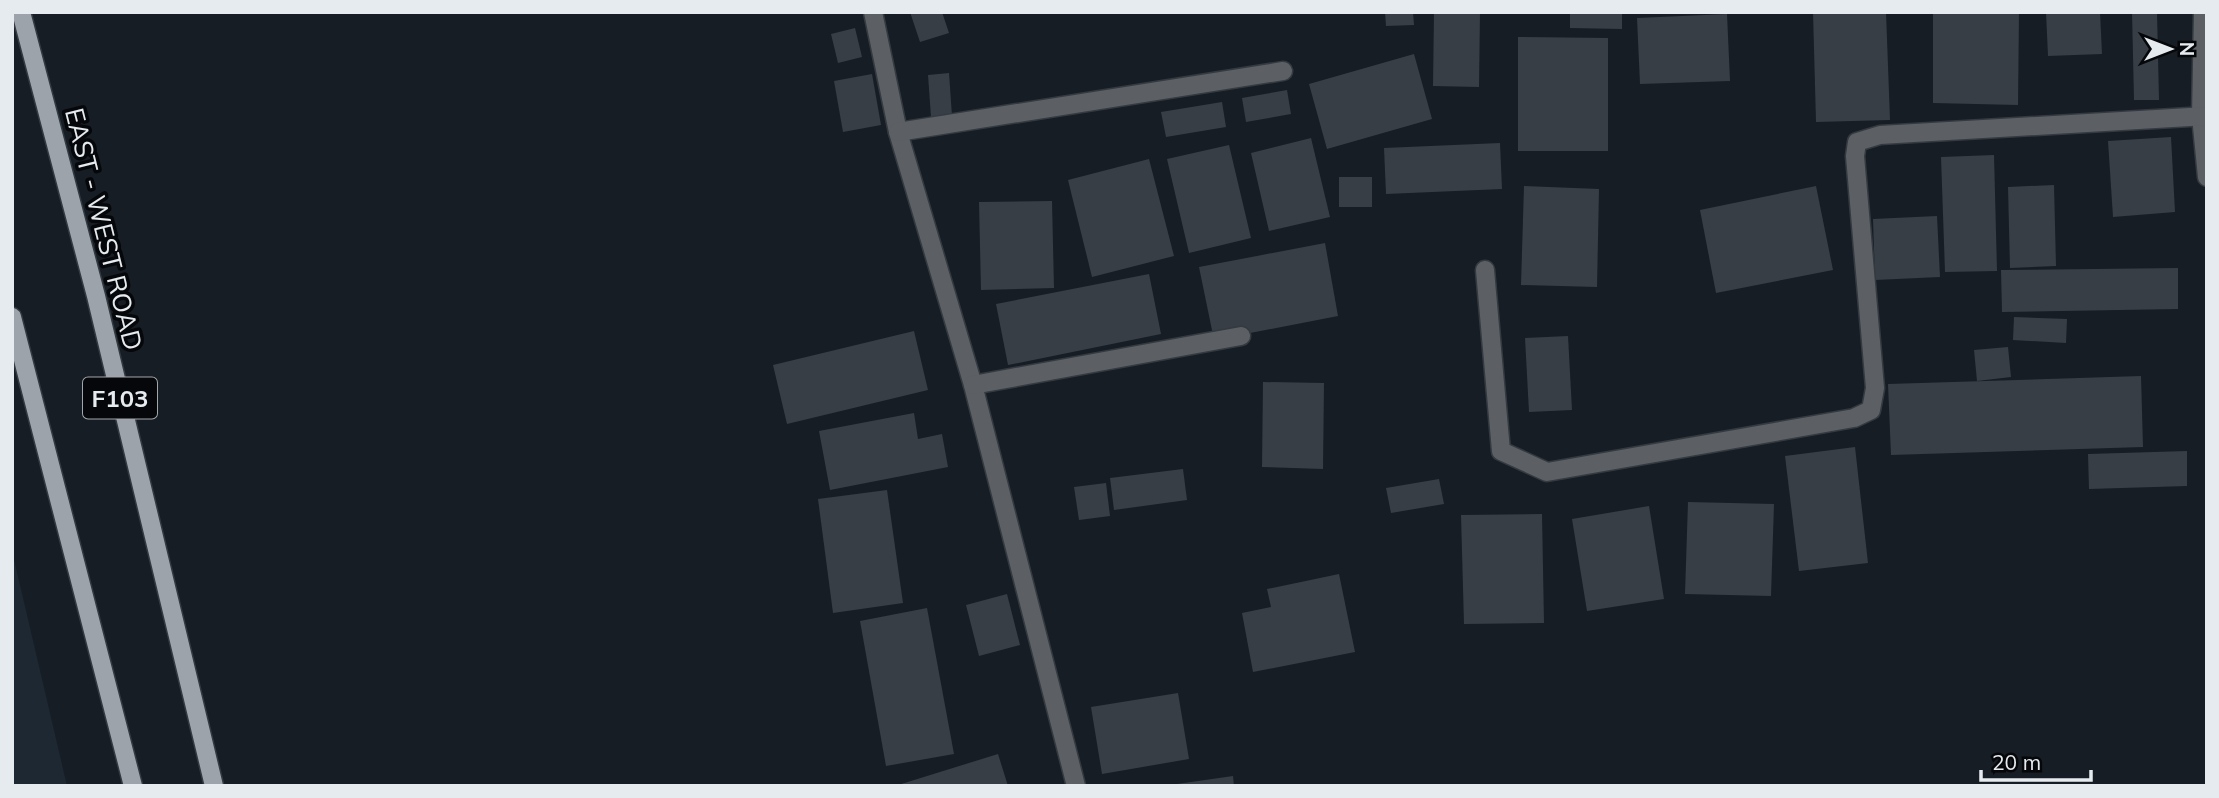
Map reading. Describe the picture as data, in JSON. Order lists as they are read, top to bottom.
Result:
{
  "streets": {
    "main road": ["EAST - WEST ROAD", "F103"]
  },
  "scale_bar": "20 m",
  "north": "right"
}
